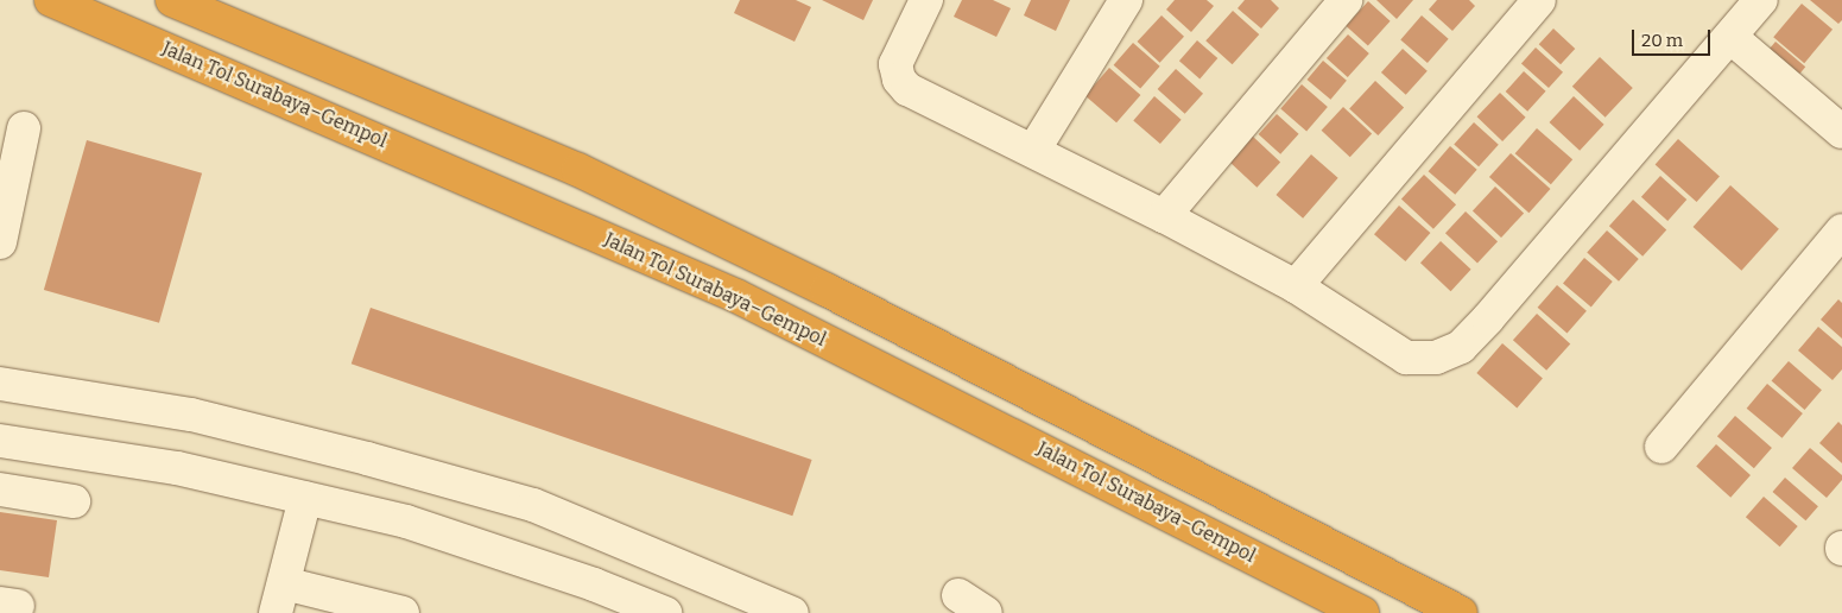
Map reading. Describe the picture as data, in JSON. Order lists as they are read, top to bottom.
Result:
{
  "streets": {
    "highway": ["Jalan Tol Surabaya–Gempol"]
  },
  "scale_bar": "20 m"
}
